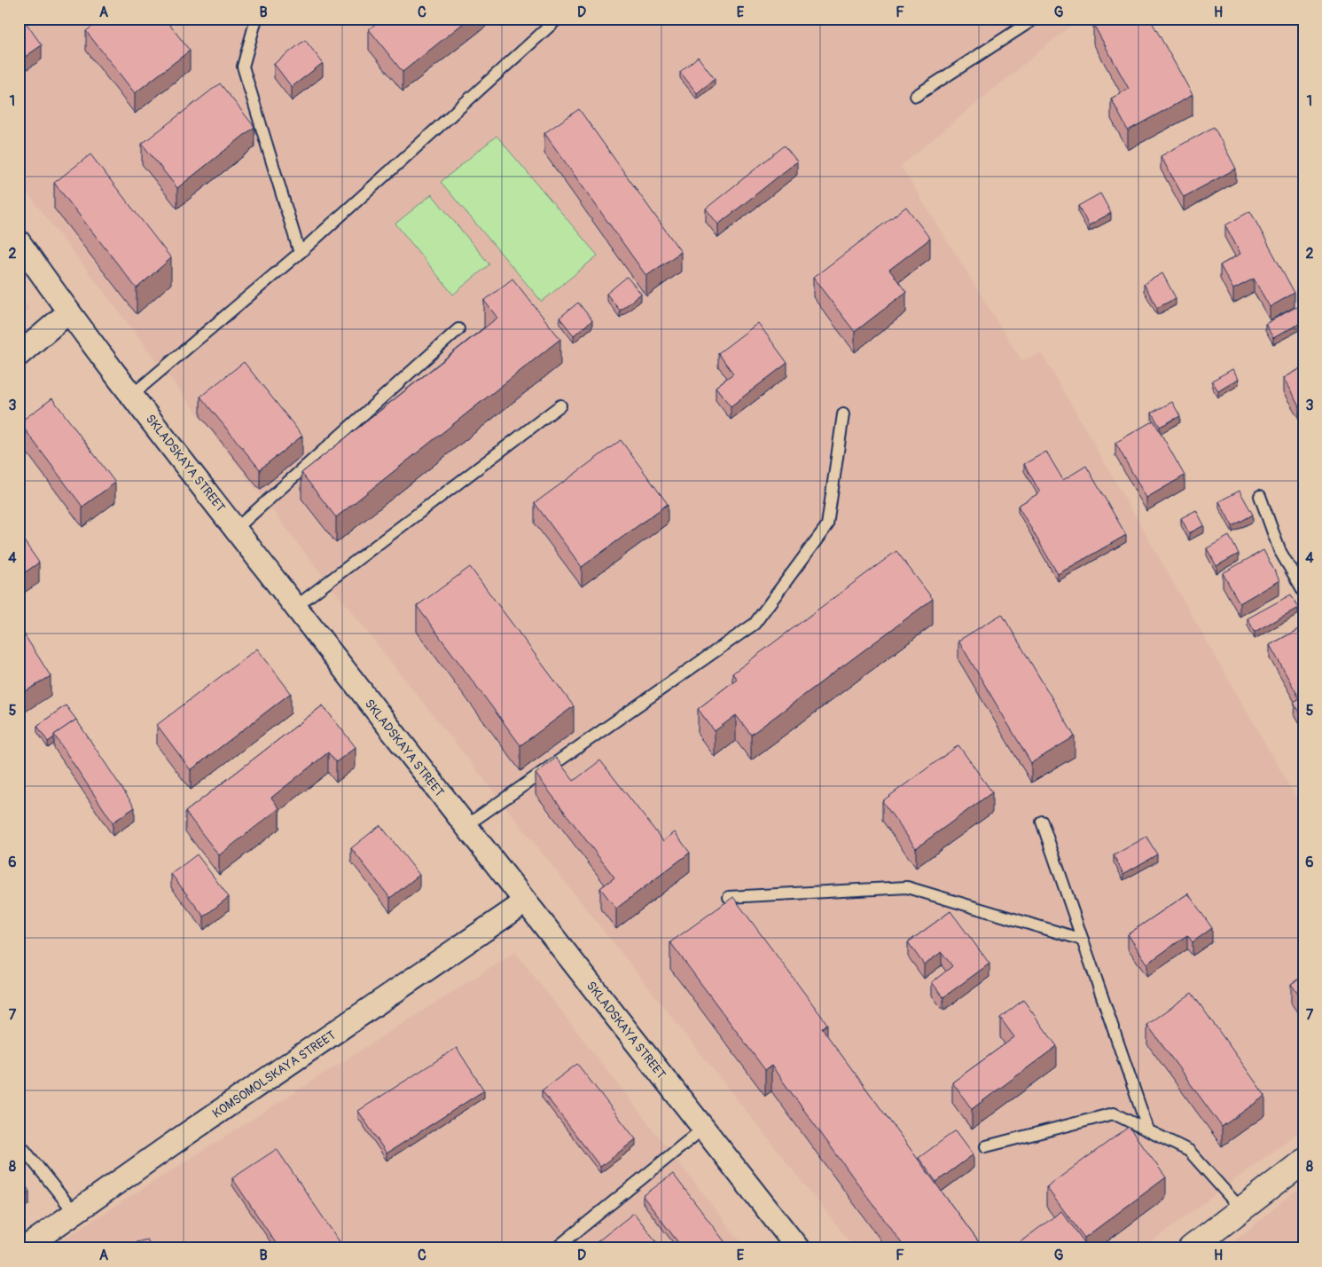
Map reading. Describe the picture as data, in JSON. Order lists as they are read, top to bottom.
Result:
{
  "streets": {
    "street": ["SKLADSKAYA STREET", "KOMSOMOLSKAYA STREET"]
  },
  "crossings": [
    ["SKLADSKAYA STREET", "KOMSOMOLSKAYA STREET"]
  ],
  "grid": {
    "columns": [
      "A",
      "B",
      "C",
      "D",
      "E",
      "F",
      "G",
      "H"
    ],
    "rows": [
      "1",
      "2",
      "3",
      "4",
      "5",
      "6",
      "7",
      "8"
    ]
  }
}
